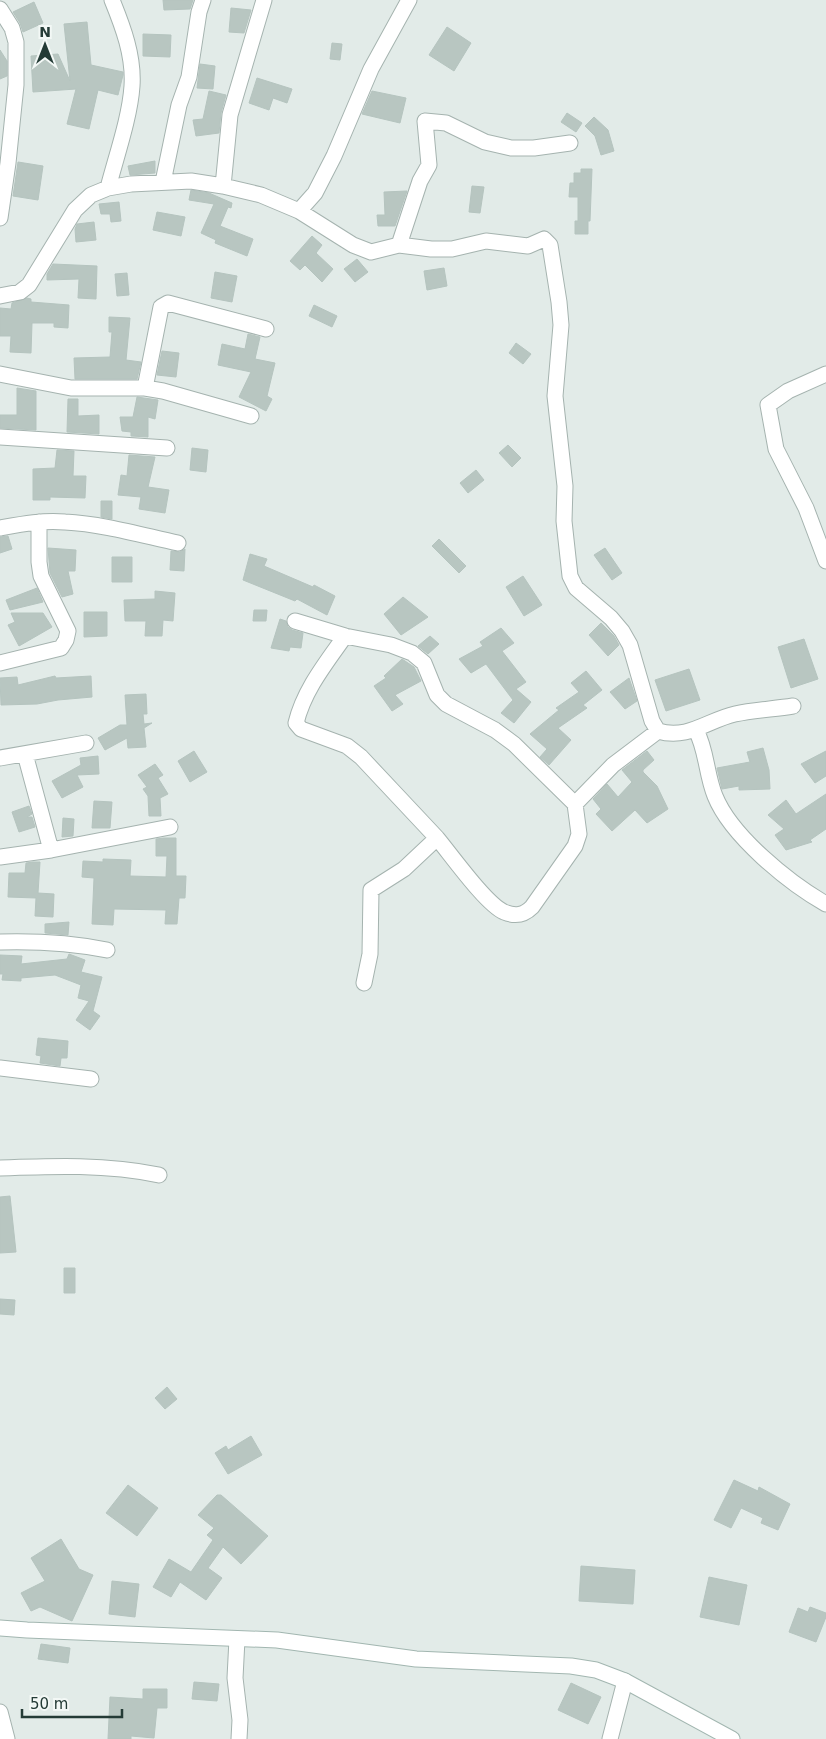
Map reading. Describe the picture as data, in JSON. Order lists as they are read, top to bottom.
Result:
{
  "scale_bar": "50 m",
  "north": "top"
}
